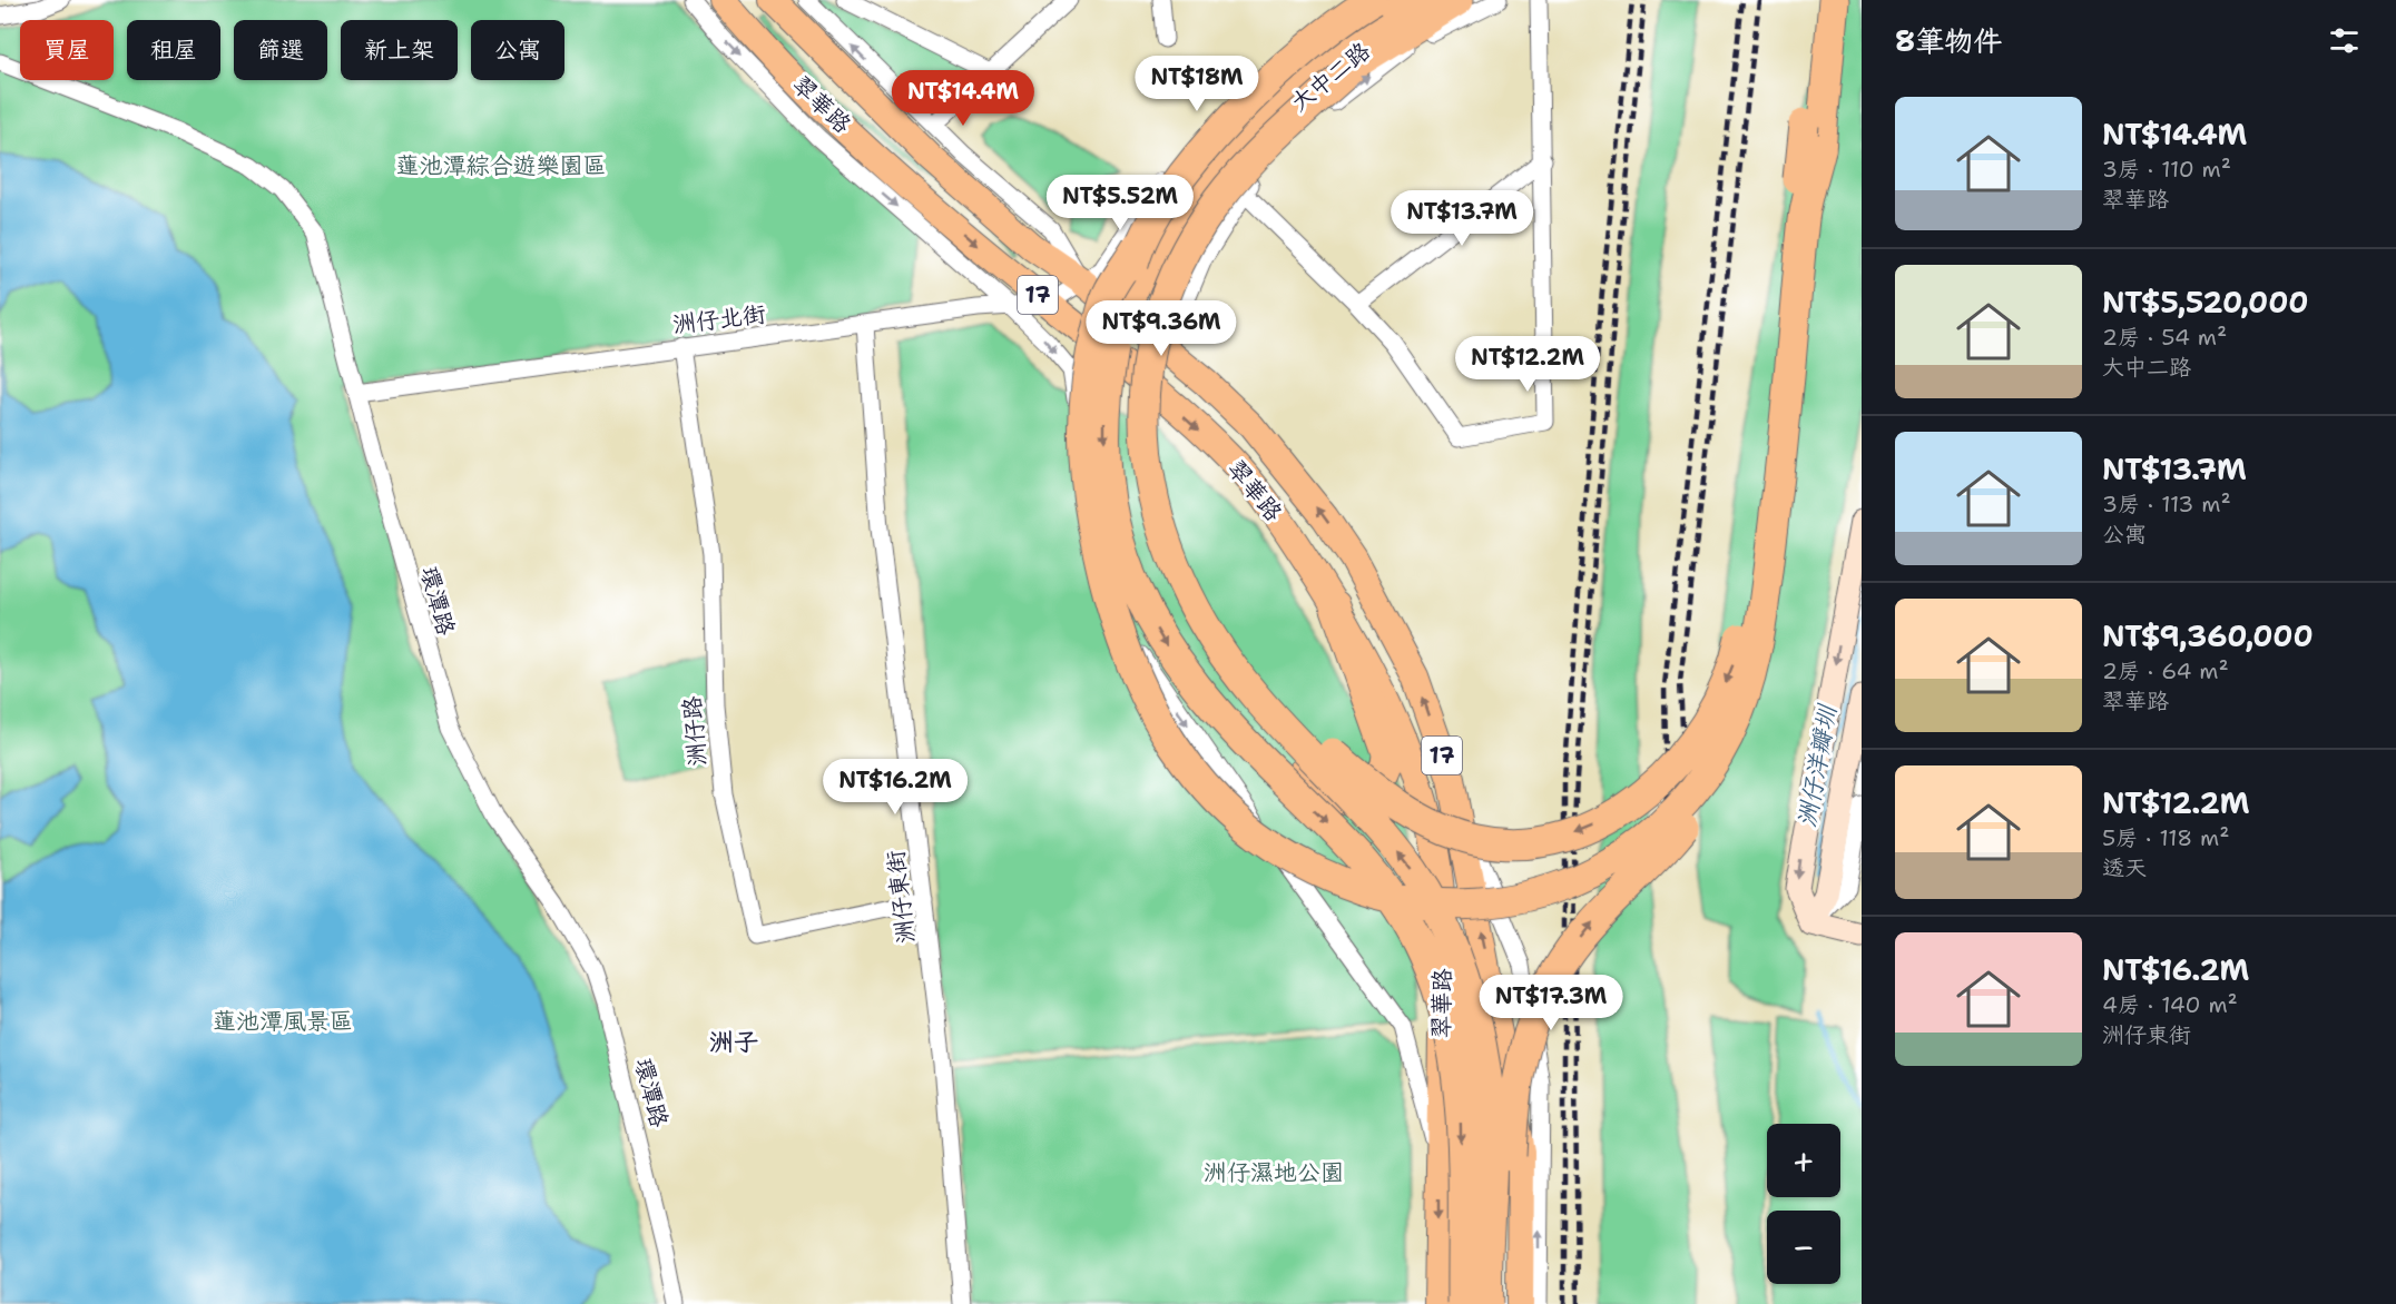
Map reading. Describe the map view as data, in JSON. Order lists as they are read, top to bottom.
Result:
{
  "streets": {
    "main road": ["翠華路", "17"],
    "street": [
      "大中二路",
      "洲仔北街",
      "環潭路",
      "洲仔路",
      "洲仔東街"
    ]
  },
  "crossings": [
    ["大中二路", "翠華路"],
    ["翠華路", "洲仔北街"],
    ["洲仔北街", "環潭路"],
    ["洲仔北街", "洲仔路"],
    ["洲仔北街", "洲仔東街"],
    ["洲仔路", "洲仔東街"]
  ],
  "districts": ["洲子"],
  "water": ["洲仔洋瓣圳"],
  "parks": ["蓮池潭綜合遊樂園區", "蓮池潭風景區", "洲仔濕地公園"],
  "page": {
    "heading": "8筆物件",
    "chip": [
      "買屋",
      "租屋",
      "篩選",
      "新上架",
      "公寓"
    ],
    "price": [
      "NT$18M",
      "NT$14.4M",
      "NT$5.52M",
      "NT$13.7M",
      "NT$9.36M",
      "NT$12.2M",
      "NT$16.2M",
      "NT$17.3M"
    ],
    "list": [
      {
        "name": "NT$14.4M",
        "note": "3房 · 110 m² · 翠華路"
      },
      {
        "name": "NT$5,520,000",
        "note": "2房 · 54 m² · 大中二路"
      },
      {
        "name": "NT$13.7M",
        "note": "3房 · 113 m² · 公寓"
      },
      {
        "name": "NT$9,360,000",
        "note": "2房 · 64 m² · 翠華路"
      },
      {
        "name": "NT$12.2M",
        "note": "5房 · 118 m² · 透天"
      },
      {
        "name": "NT$16.2M",
        "note": "4房 · 140 m² · 洲仔東街"
      }
    ],
    "map_buttons": ["+", "−"]
  }
}
